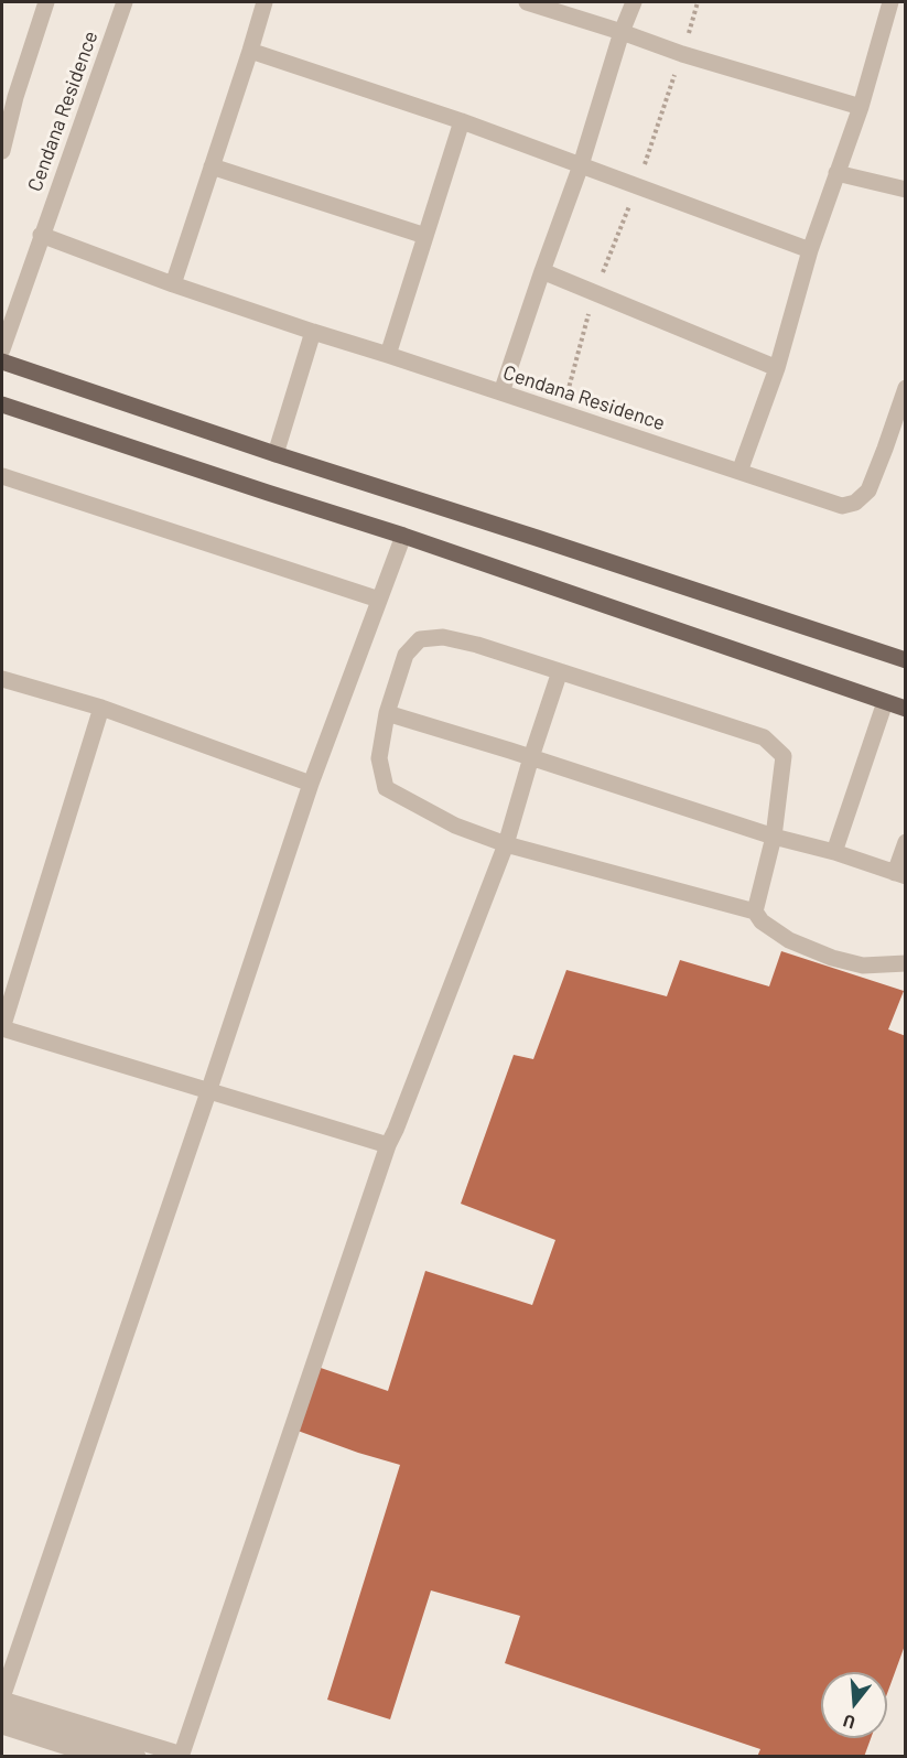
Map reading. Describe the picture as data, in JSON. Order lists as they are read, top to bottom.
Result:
{
  "streets": {
    "street": ["Cendana Residence"]
  },
  "north": "bottom"
}
